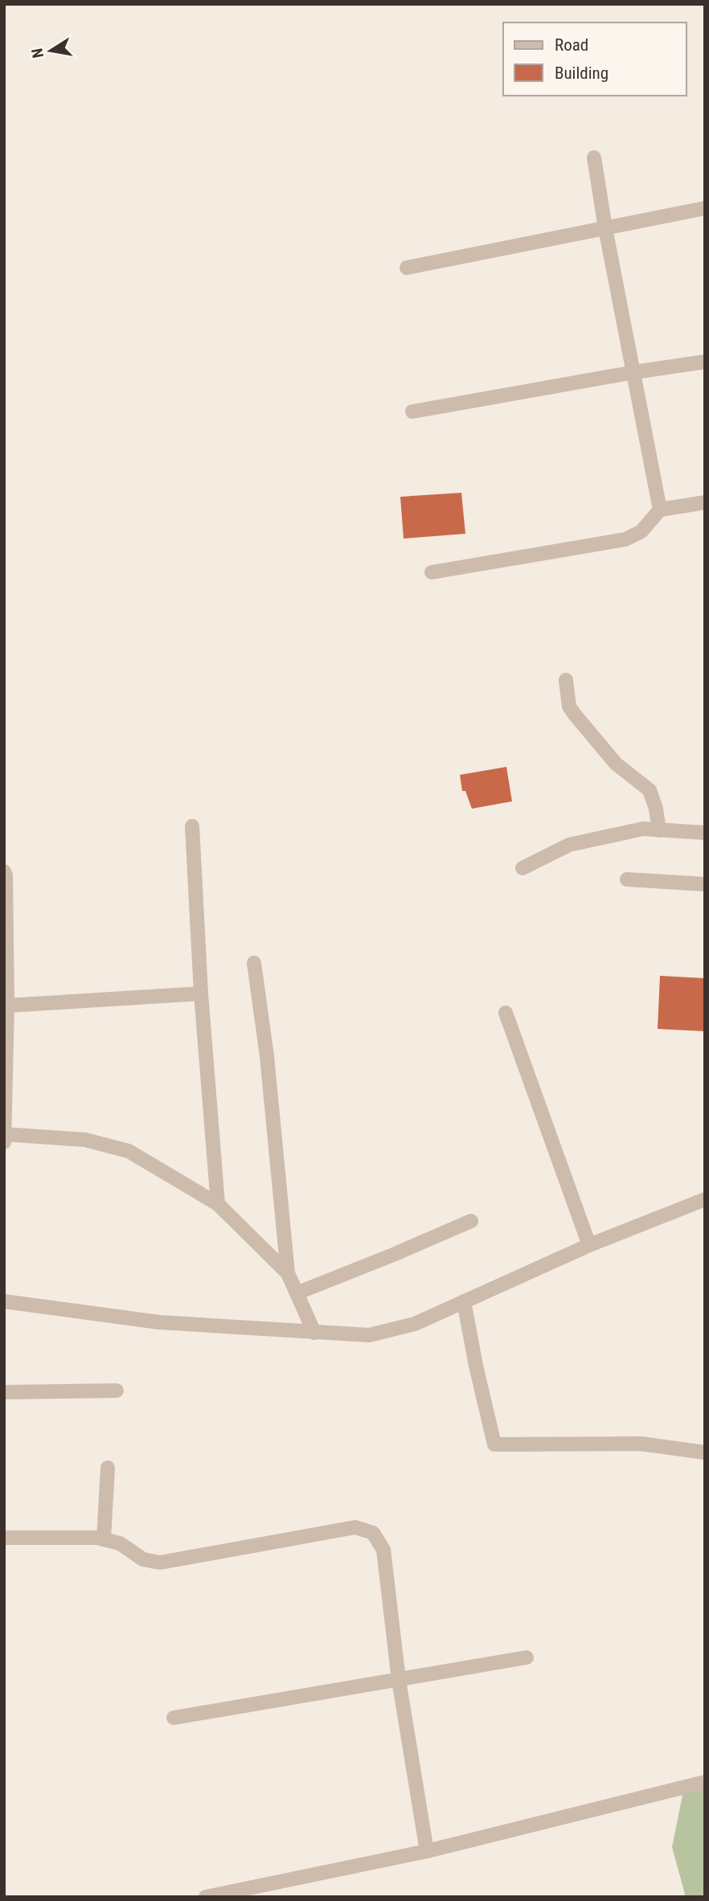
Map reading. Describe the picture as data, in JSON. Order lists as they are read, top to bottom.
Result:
{
  "legend": ["Road", "Building"],
  "north": "left"
}
